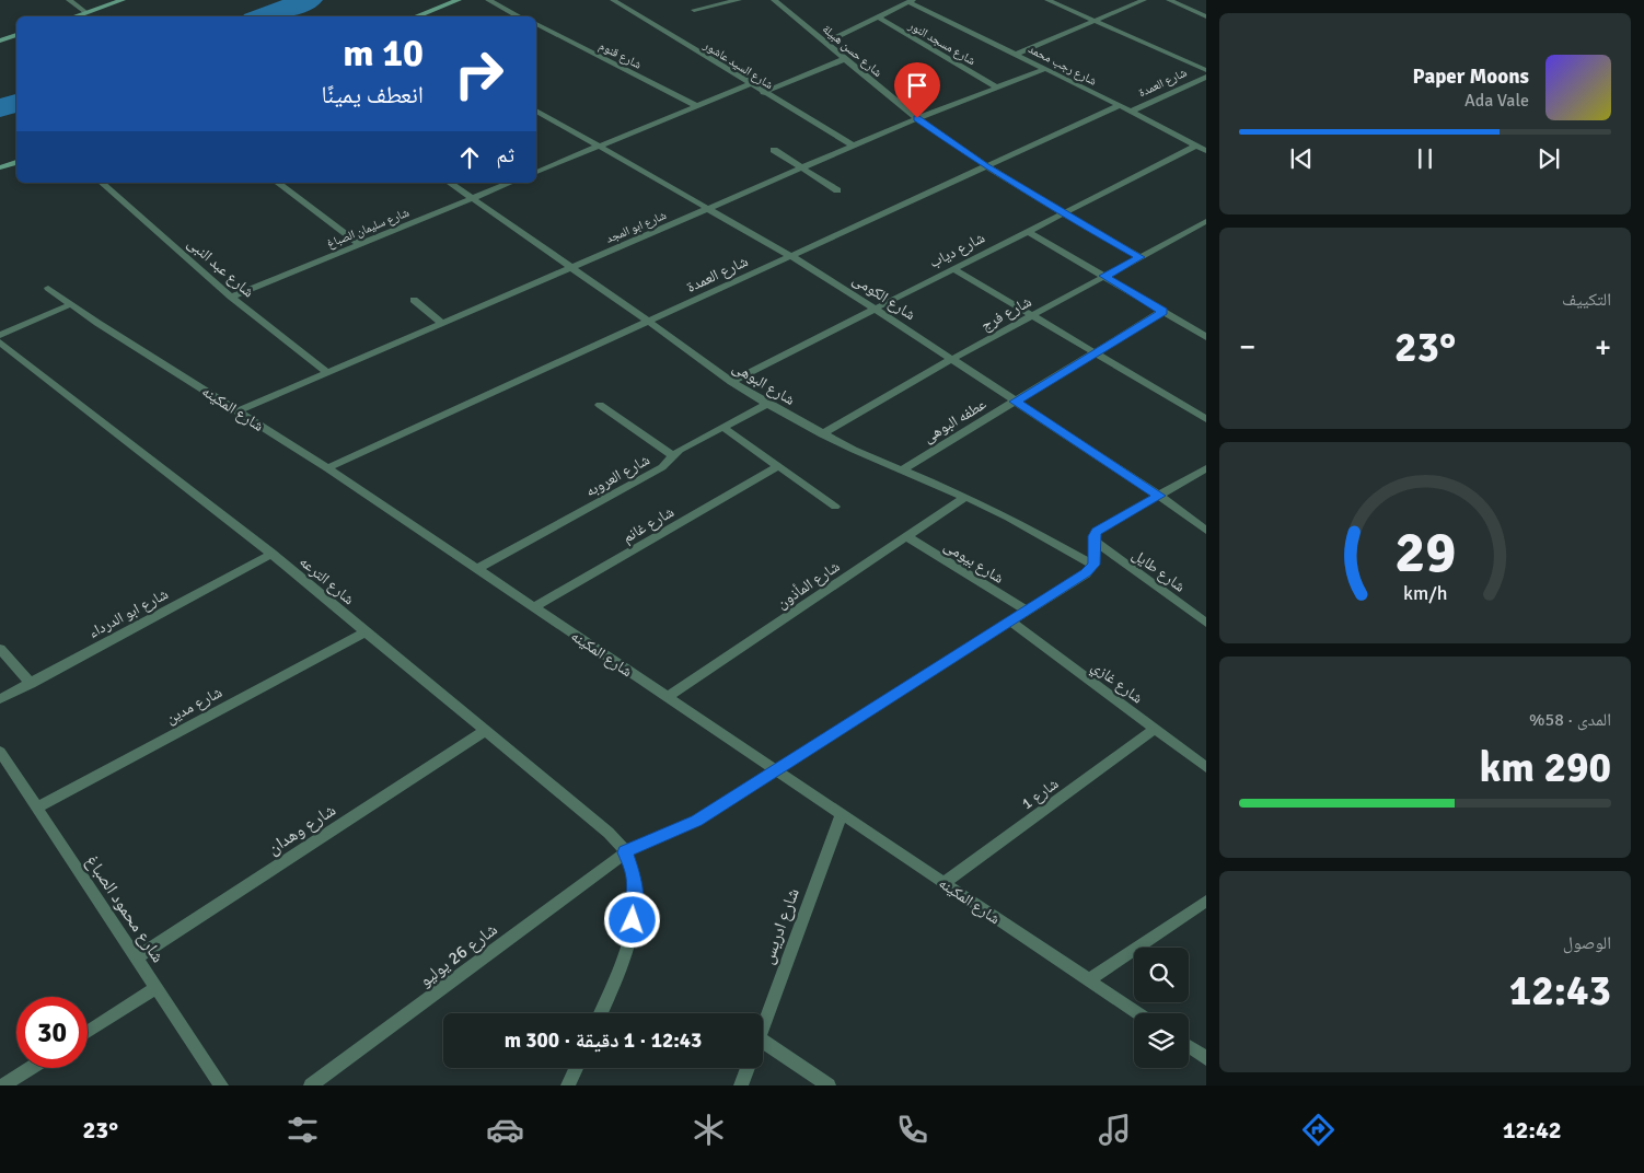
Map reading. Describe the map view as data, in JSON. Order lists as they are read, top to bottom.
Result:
{
  "streets": {
    "street": [
      "شارع مسجد النور",
      "شارع حسن هبيلة",
      "شارع قنوم",
      "شارع السيد عاشور",
      "شارع رجب محمد",
      "شارع العمدة",
      "شارع ابو المجد",
      "شارع سليمان الصباغ",
      "شارع دياب",
      "شارع عبد النبى",
      "شارع الكومى",
      "شارع فرج",
      "شارع البوهى",
      "شارع المكينه",
      "عطفه البوهى",
      "شارع العروبه",
      "شارع غانم",
      "شارع بيومى",
      "شارع طايل",
      "شارع الترعه",
      "شارع المأذون",
      "شارع ابو الدرداء",
      "شارع غازي",
      "شارع مدين",
      "شارع 1",
      "شارع وهدان",
      "شارع محمود الصباغ",
      "شارع ادريس",
      "شارع 26 يوليو"
    ]
  },
  "crossings": [
    ["شارع مسجد النور", "شارع ابو المجد"],
    ["شارع حسن هبيلة", "شارع العمدة"],
    ["شارع حسن هبيلة", "شارع ابو المجد"],
    ["شارع حسن هبيلة", "شارع دياب"],
    ["شارع حسن هبيلة", "شارع فرج"],
    ["شارع السيد عاشور", "شارع ابو المجد"],
    ["شارع رجب محمد", "شارع العمدة"],
    ["شارع رجب محمد", "شارع ابو المجد"],
    ["شارع رجب محمد", "شارع دياب"],
    ["شارع العمدة", "شارع الكومى"],
    ["شارع العمدة", "شارع البوهى"],
    ["شارع العمدة", "شارع المكينه"],
    ["شارع ابو المجد", "شارع عبد النبى"],
    ["شارع ابو المجد", "شارع الكومى"],
    ["شارع ابو المجد", "شارع البوهى"],
    ["شارع ابو المجد", "شارع المكينه"],
    ["شارع سليمان الصباغ", "شارع عبد النبى"],
    ["شارع سليمان الصباغ", "شارع البوهى"],
    ["شارع دياب", "شارع الكومى"],
    ["شارع دياب", "شارع البوهى"],
    ["شارع الكومى", "شارع فرج"],
    ["شارع الكومى", "عطفه البوهى"],
    ["شارع فرج", "شارع البوهى"],
    ["شارع البوهى", "عطفه البوهى"],
    ["شارع البوهى", "شارع العروبه"],
    ["شارع البوهى", "شارع المأذون"],
    ["شارع البوهى", "شارع 26 يوليو"],
    ["شارع المكينه", "شارع العروبه"],
    ["شارع المكينه", "شارع غانم"],
    ["شارع المكينه", "شارع المأذون"],
    ["شارع المكينه", "شارع 1"],
    ["شارع المكينه", "شارع ادريس"],
    ["شارع المكينه", "شارع 26 يوليو"],
    ["شارع بيومى", "شارع المأذون"],
    ["شارع بيومى", "شارع 26 يوليو"],
    ["شارع الترعه", "شارع ابو الدرداء"],
    ["شارع الترعه", "شارع مدين"],
    ["شارع الترعه", "شارع وهدان"],
    ["شارع الترعه", "شارع 26 يوليو"],
    ["شارع غازي", "شارع 1"],
    ["شارع غازي", "شارع 26 يوليو"],
    ["شارع مدين", "شارع محمود الصباغ"],
    ["شارع وهدان", "شارع محمود الصباغ"]
  ],
  "page": {
    "turn": ["10 m", "انعطف يمينًا"],
    "song": ["Paper Moons", "Ada Vale"],
    "then": "ثم",
    "tile": [
      "التكييف",
      ["المدى · 58%", "290 km"],
      ["الوصول", "12:43"]
    ],
    "heat": ["−", "23°", "+"],
    "limit": "30",
    "trip": "12:43 · 1 دقيقة · 300 m",
    "tabs": ["12:42", "23°"],
    "gauge": ["29", "km/h"]
  }
}
